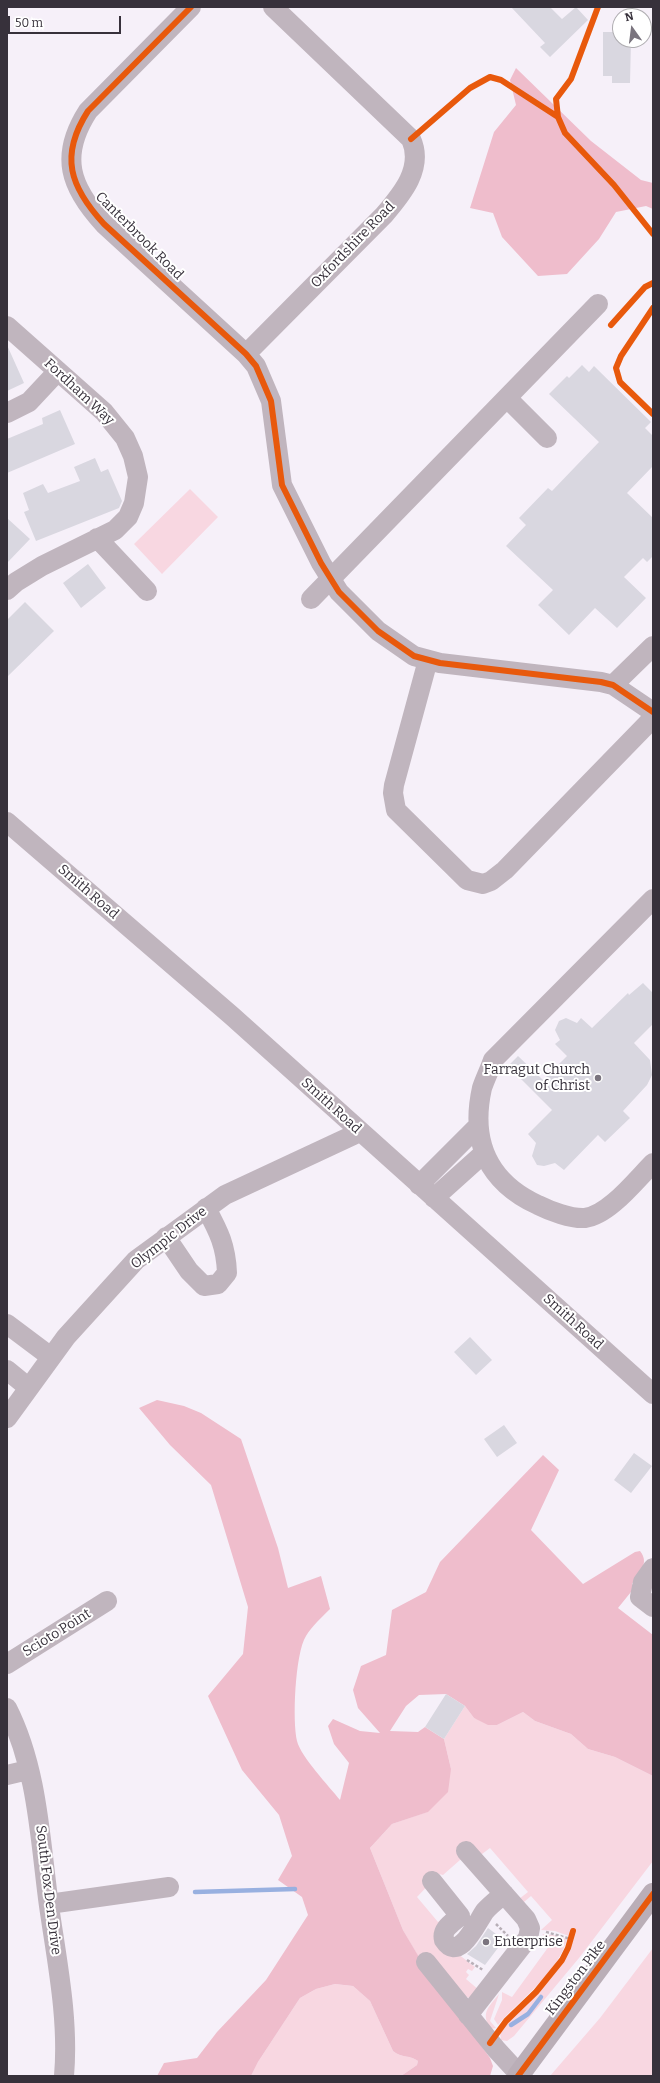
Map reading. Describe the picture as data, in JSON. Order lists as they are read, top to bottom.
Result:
{
  "streets": {
    "main road": ["Kingston Pike"],
    "street": [
      "Canterbrook Road",
      "Oxfordshire Road",
      "Fordham Way",
      "Smith Road",
      "Olympic Drive",
      "Scioto Point",
      "South Fox Den Drive"
    ]
  },
  "crossings": [
    ["Canterbrook Road", "Oxfordshire Road"],
    ["Smith Road", "Olympic Drive"]
  ],
  "places": ["Farragut Church of Christ", "Enterprise"],
  "scale_bar": "50 m",
  "north": "top"
}
